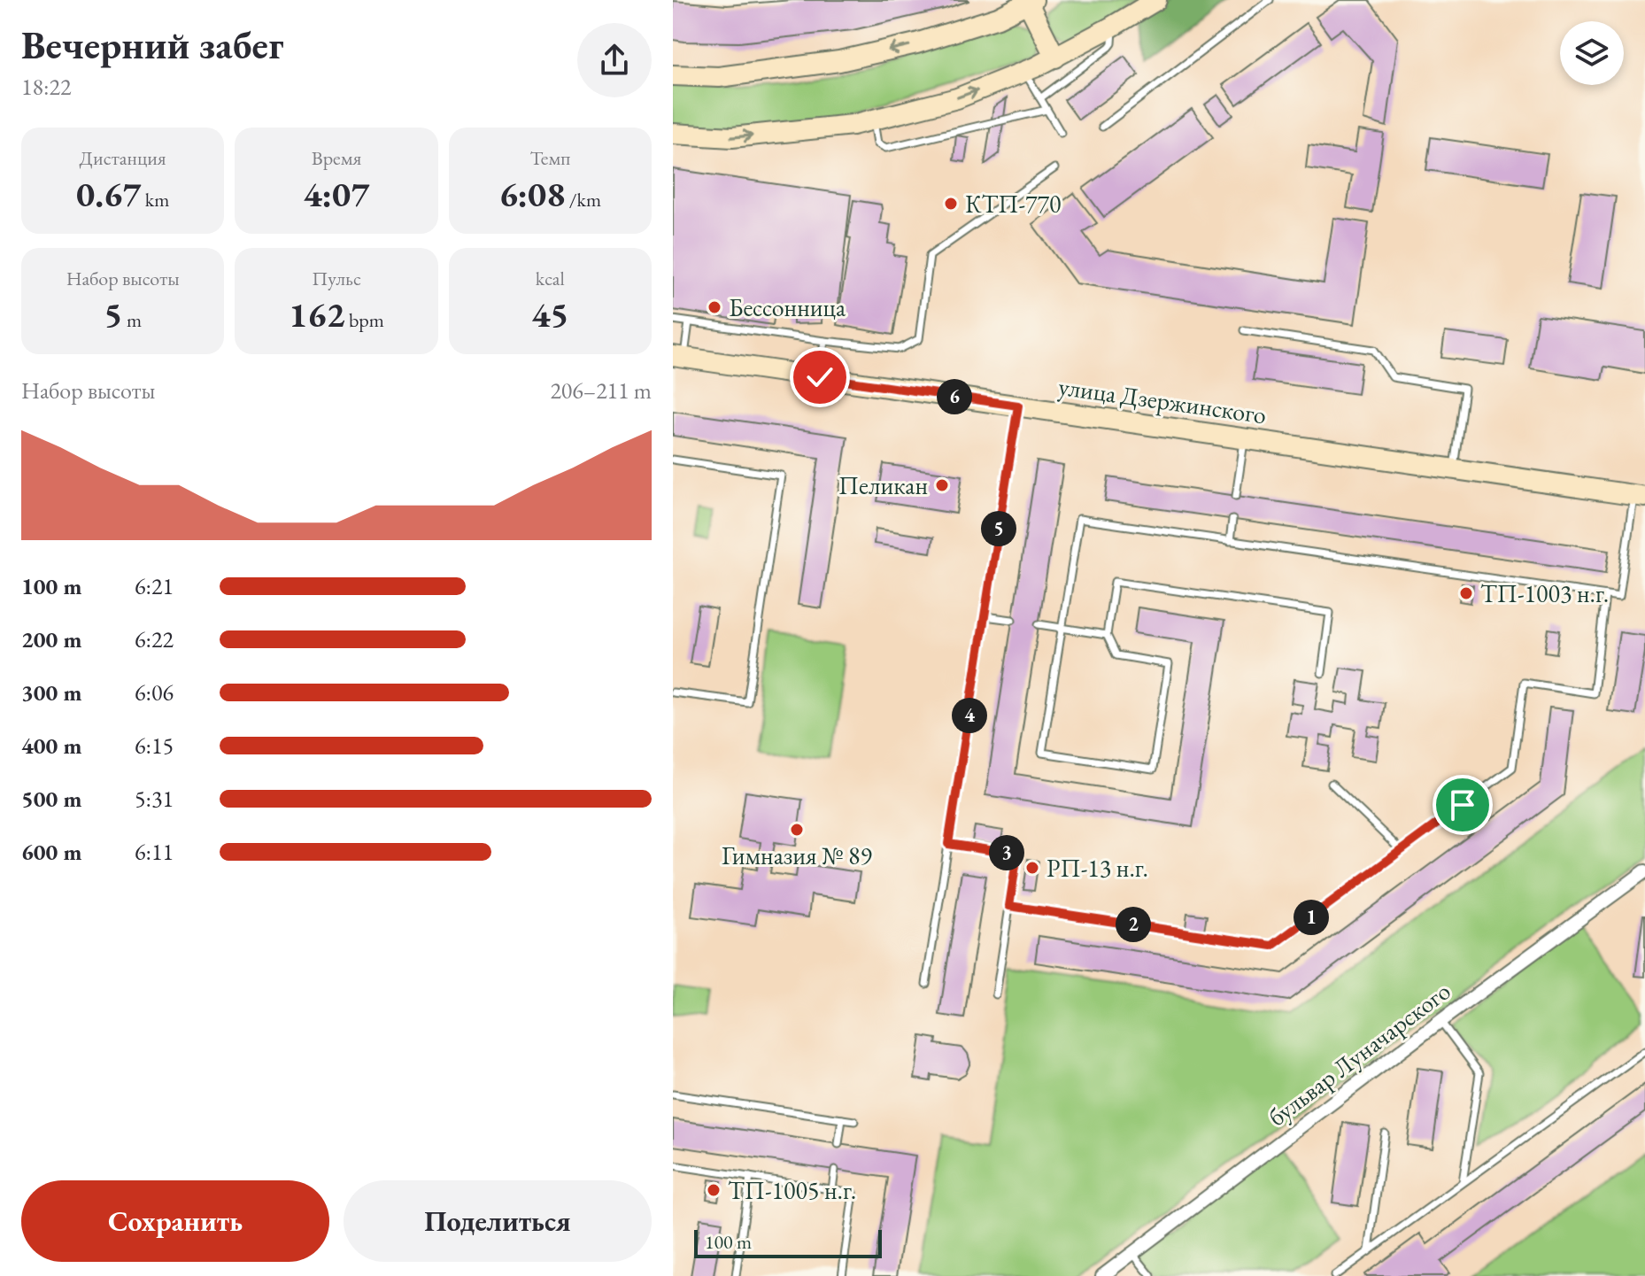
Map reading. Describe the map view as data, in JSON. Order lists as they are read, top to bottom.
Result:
{
  "streets": {
    "main road": ["улица Дзержинского"],
    "street": ["бульвар Луначарского"]
  },
  "places": [
    "КТП-770",
    "Бессонница",
    "Пеликан",
    "ТП-1003 н.г.",
    "Гимназия № 89",
    "РП-13 н.г.",
    "ТП-1005 н.г."
  ],
  "scale_bar": "100 m",
  "page": {
    "heading": ["Вечерний забег", "18:22"],
    "stats": [
      ["Дистанция", "0.67 km"],
      ["Время", "4:07"],
      ["Темп", "6:08 /km"],
      ["Набор высоты", "5 m"],
      ["Пульс", "162 bpm"],
      ["kcal", "45"]
    ],
    "chart": ["Набор высоты", "206–211 m"],
    "pins": [
      "6",
      "5",
      "4",
      "3",
      "1",
      "2"
    ],
    "list": [
      {
        "name": "100 m",
        "note": "6:21"
      },
      {
        "name": "200 m",
        "note": "6:22"
      },
      {
        "name": "300 m",
        "note": "6:06"
      },
      {
        "name": "400 m",
        "note": "6:15"
      },
      {
        "name": "500 m",
        "note": "5:31"
      },
      {
        "name": "600 m",
        "note": "6:11"
      }
    ],
    "buttons": ["Сохранить", "Поделиться"],
    "scale": "100 m"
  }
}
